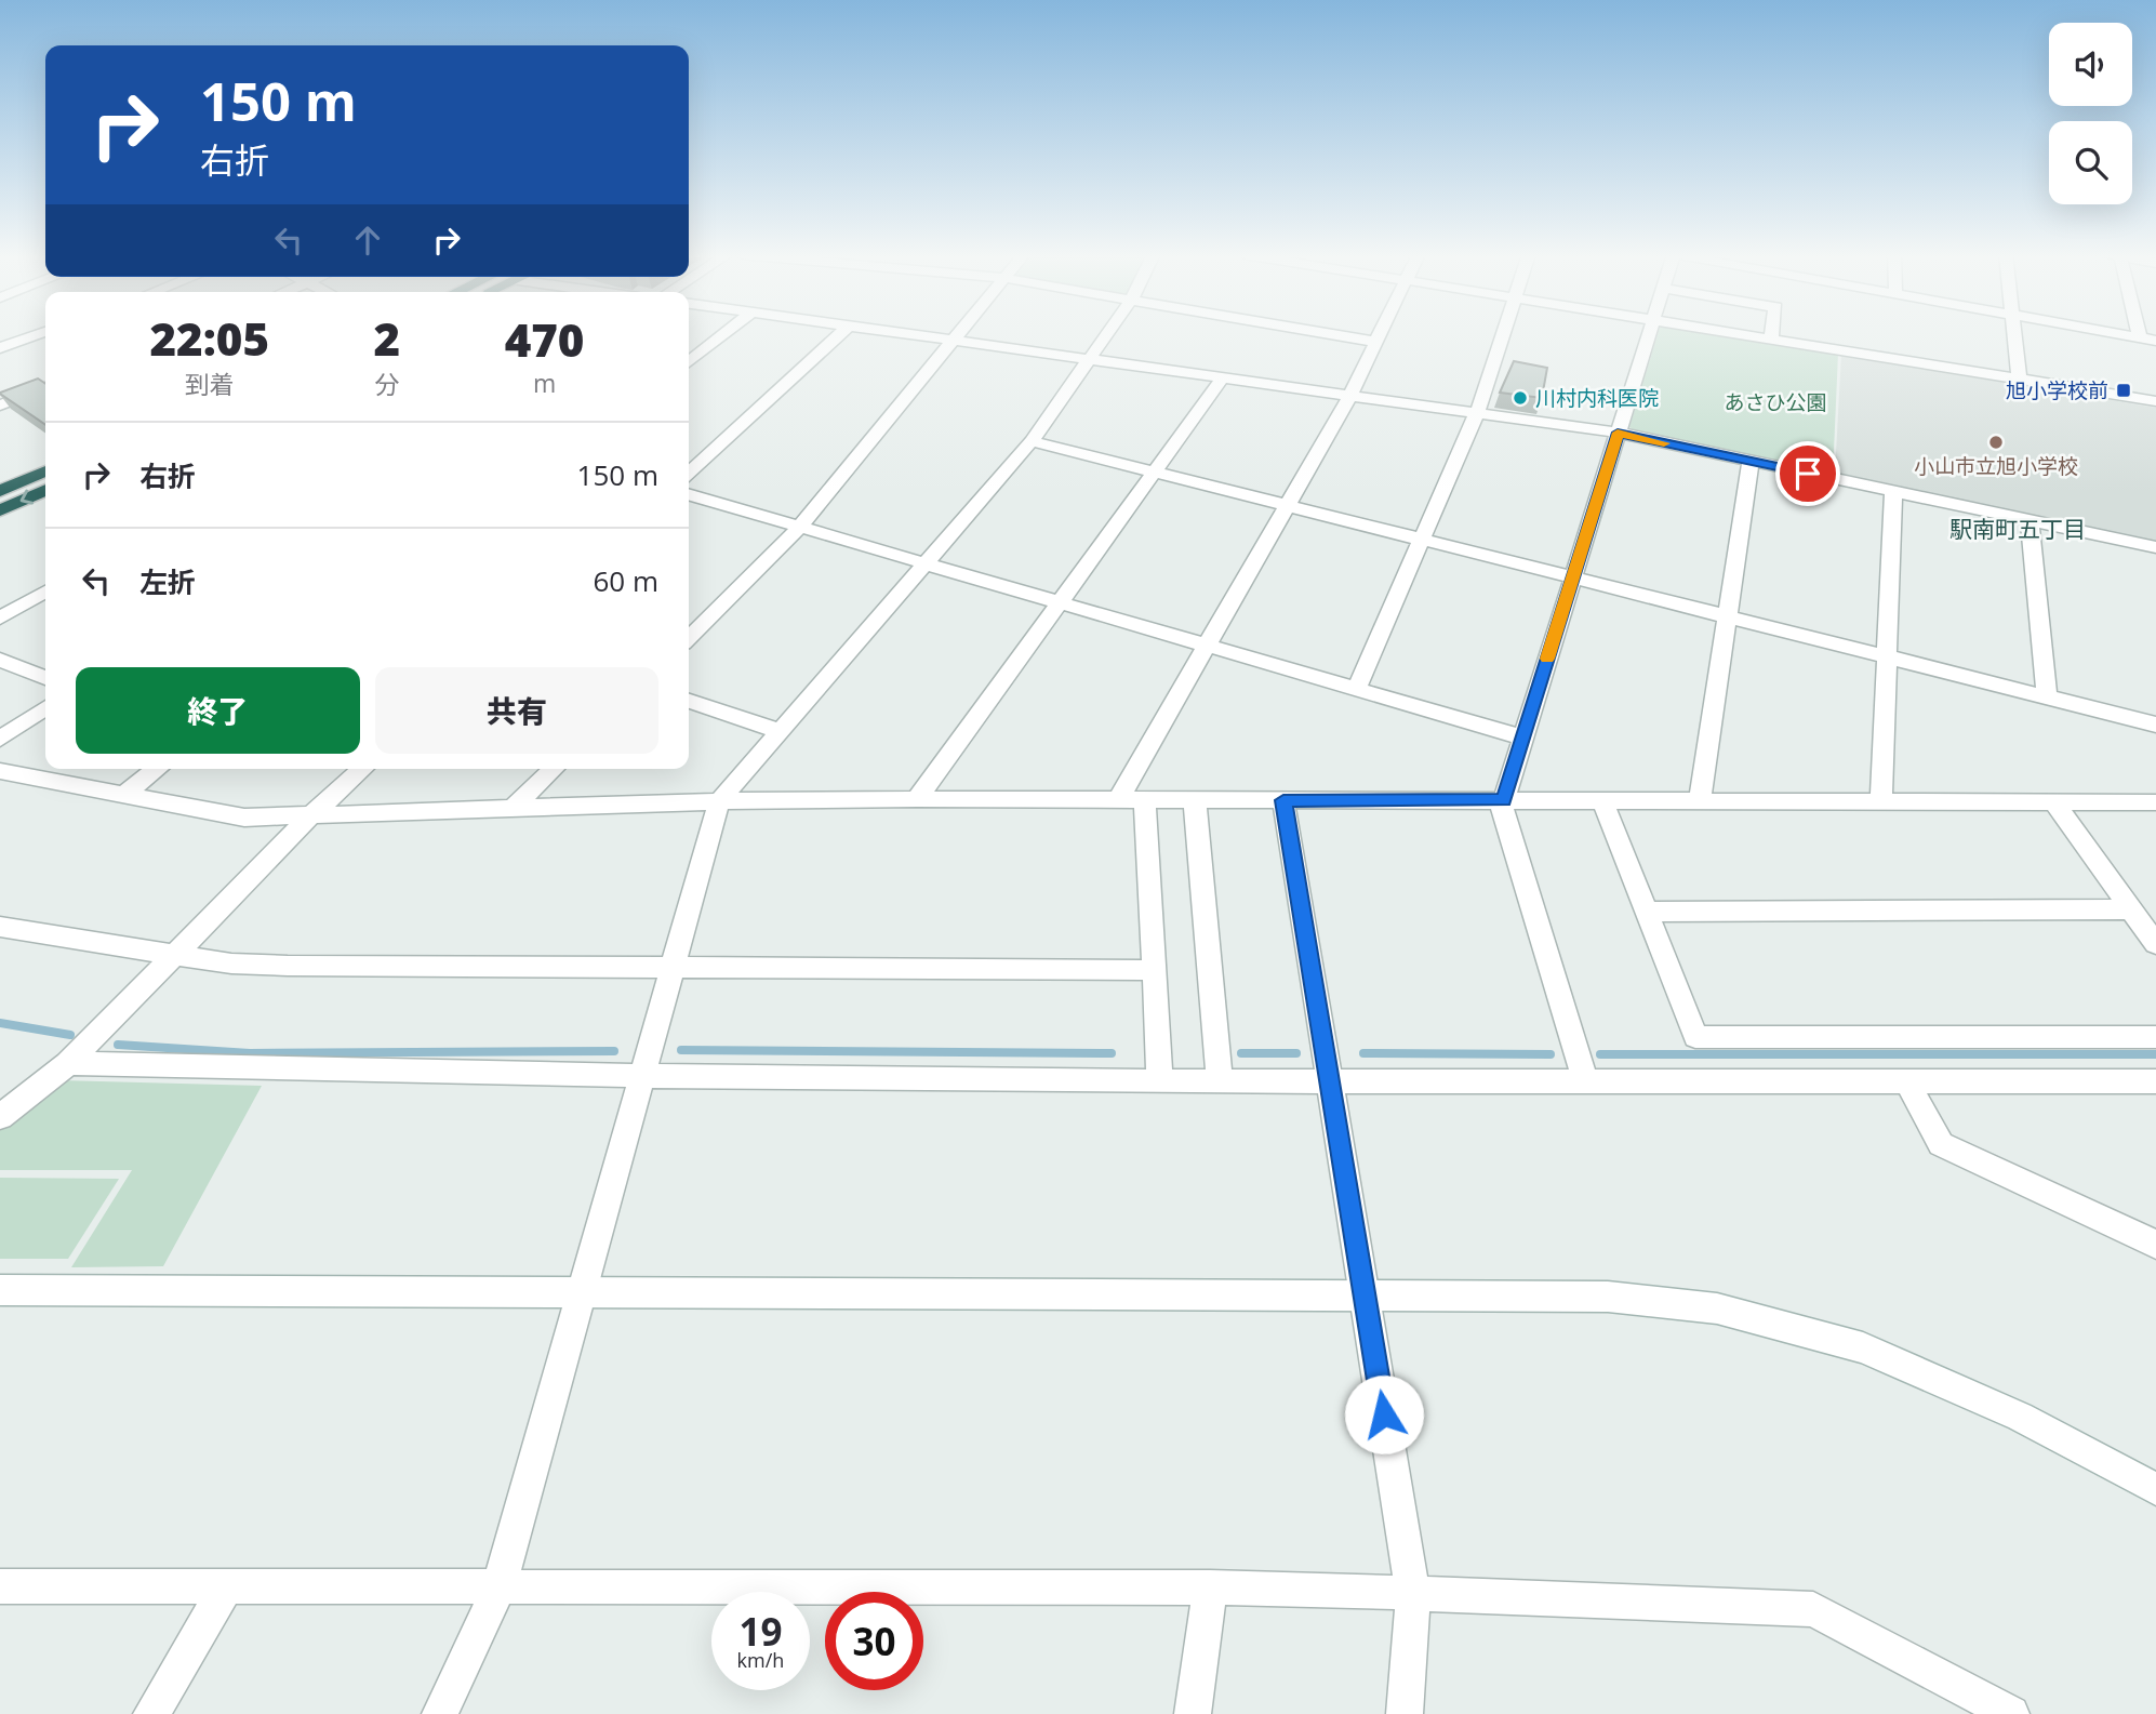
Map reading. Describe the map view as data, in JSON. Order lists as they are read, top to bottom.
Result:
{
  "districts": ["駅南町五丁目"],
  "parks": ["あさひ公園"],
  "places": {
    "transit": ["旭小学校前"],
    "other": ["川村内科医院", "小山市立旭小学校"]
  },
  "page": {
    "turn": ["150 m", "右折"],
    "eta": [
      "22:05",
      "到着",
      "2",
      "分",
      "470",
      "m"
    ],
    "list": [
      {
        "name": "右折",
        "value": "150 m"
      },
      {
        "name": "左折",
        "value": "60 m"
      }
    ],
    "buttons": ["終了", "共有"],
    "speed": "19 km/h",
    "limit": "30"
  }
}
